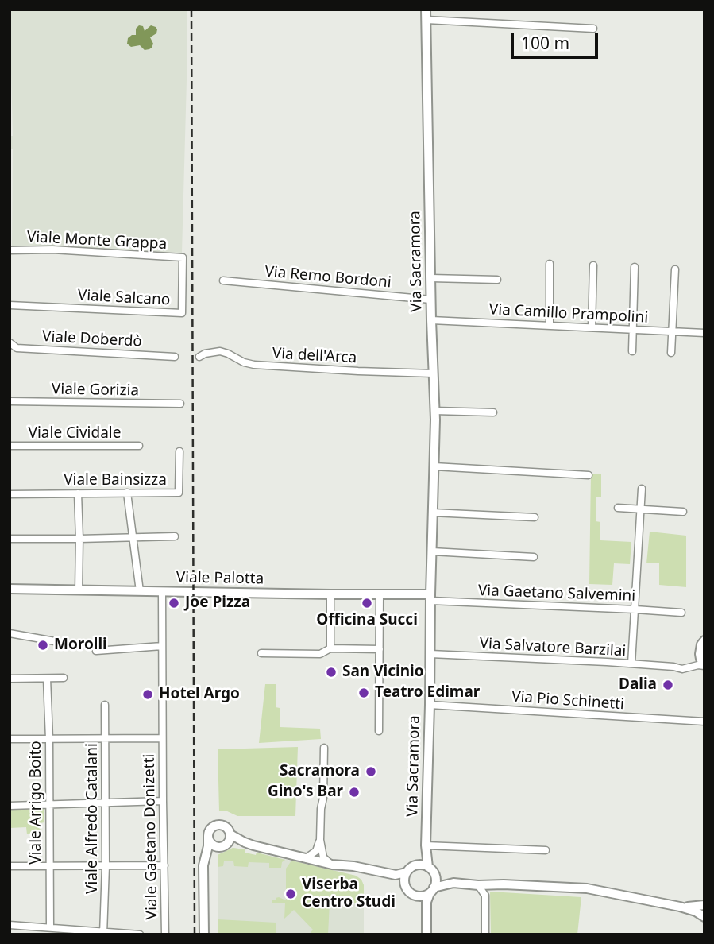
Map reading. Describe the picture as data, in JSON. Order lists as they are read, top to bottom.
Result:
{
  "streets": {
    "street": [
      "Viale Monte Grappa",
      "Via Sacramora",
      "Via Remo Bordoni",
      "Viale Salcano",
      "Via Camillo Prampolini",
      "Viale Doberdò",
      "Via dell'Arca",
      "Viale Gorizia",
      "Viale Cividale",
      "Viale Bainsizza",
      "Viale Palotta",
      "Via Gaetano Salvemini",
      "Via Salvatore Barzilai",
      "Via Pio Schinetti",
      "Viale Arrigo Boito",
      "Viale Alfredo Catalani",
      "Viale Gaetano Donizetti"
    ]
  },
  "crossings": [
    ["Viale Monte Grappa", "Viale Salcano"],
    ["Via Sacramora", "Via Remo Bordoni"],
    ["Via Sacramora", "Via Camillo Prampolini"],
    ["Via Sacramora", "Via dell'Arca"],
    ["Via Sacramora", "Viale Palotta"],
    ["Via Sacramora", "Via Gaetano Salvemini"],
    ["Via Sacramora", "Via Salvatore Barzilai"],
    ["Via Sacramora", "Via Pio Schinetti"],
    ["Viale Palotta", "Via Gaetano Salvemini"],
    ["Viale Palotta", "Viale Gaetano Donizetti"]
  ],
  "places": [
    "Joe Pizza",
    "Officina Succi",
    "Morolli",
    "San Vicinio",
    "Dalia",
    "Teatro Edimar",
    "Hotel Argo",
    "Sacramora",
    "Gino's Bar",
    "Viserba Centro Studi"
  ],
  "scale_bar": "100 m"
}
